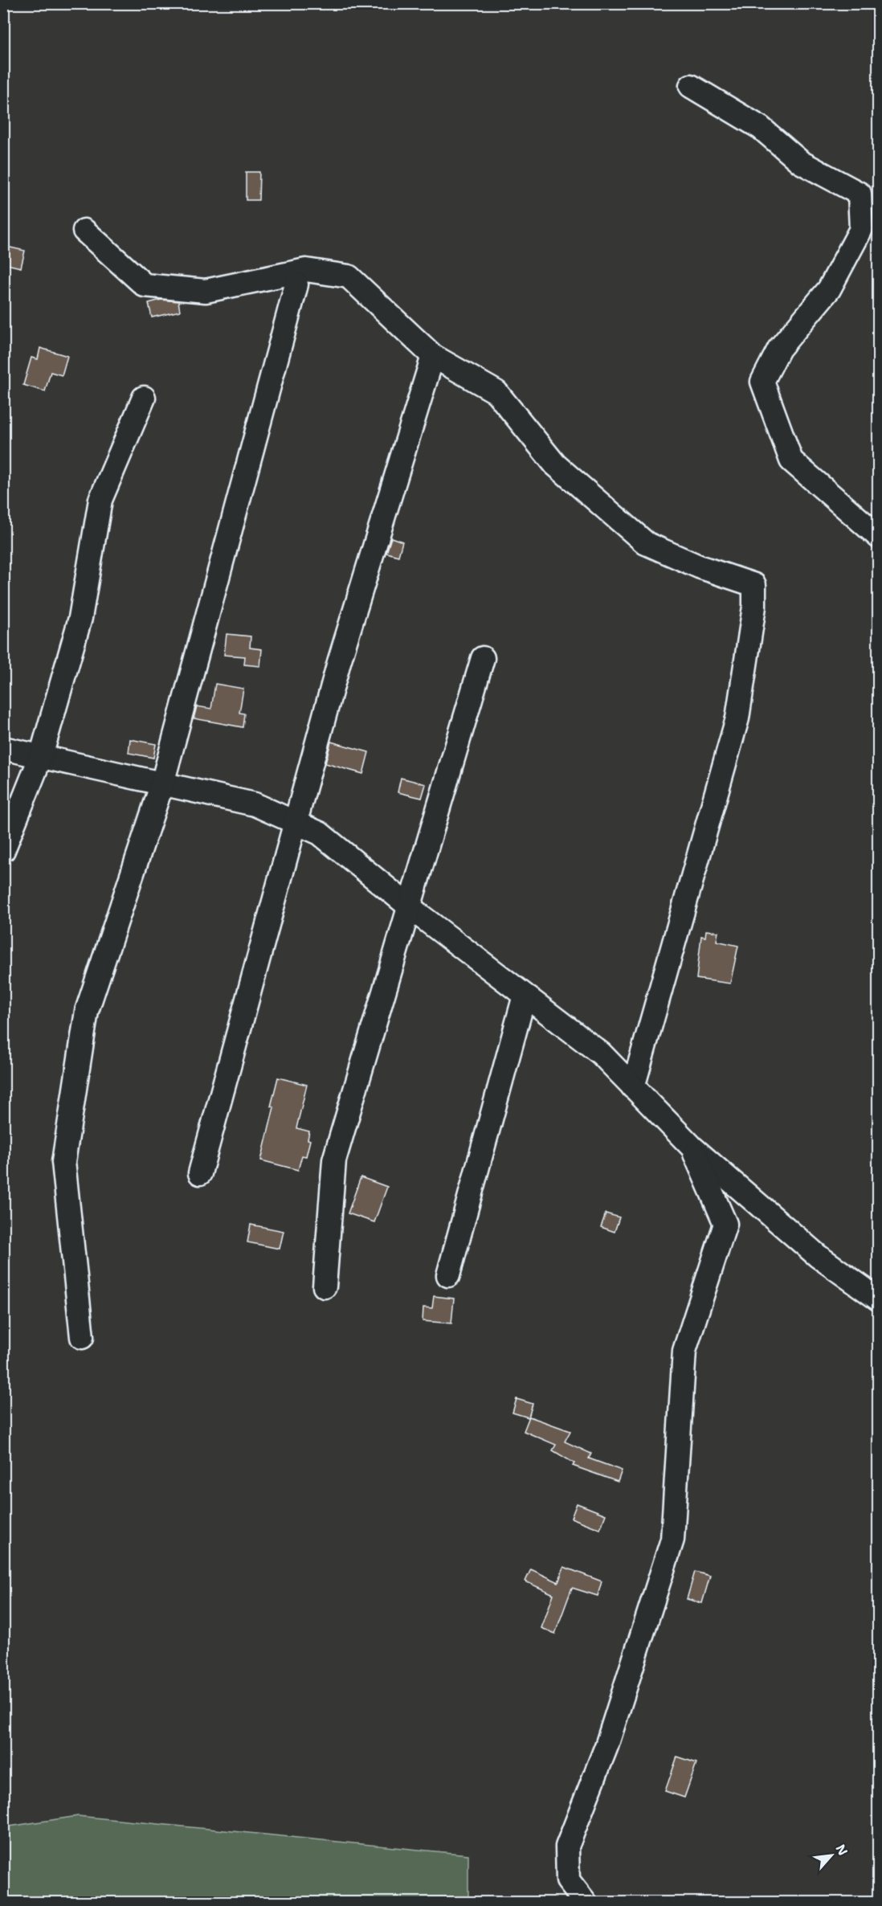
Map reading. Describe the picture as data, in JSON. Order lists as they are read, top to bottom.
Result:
{
  "north": "top right"
}
